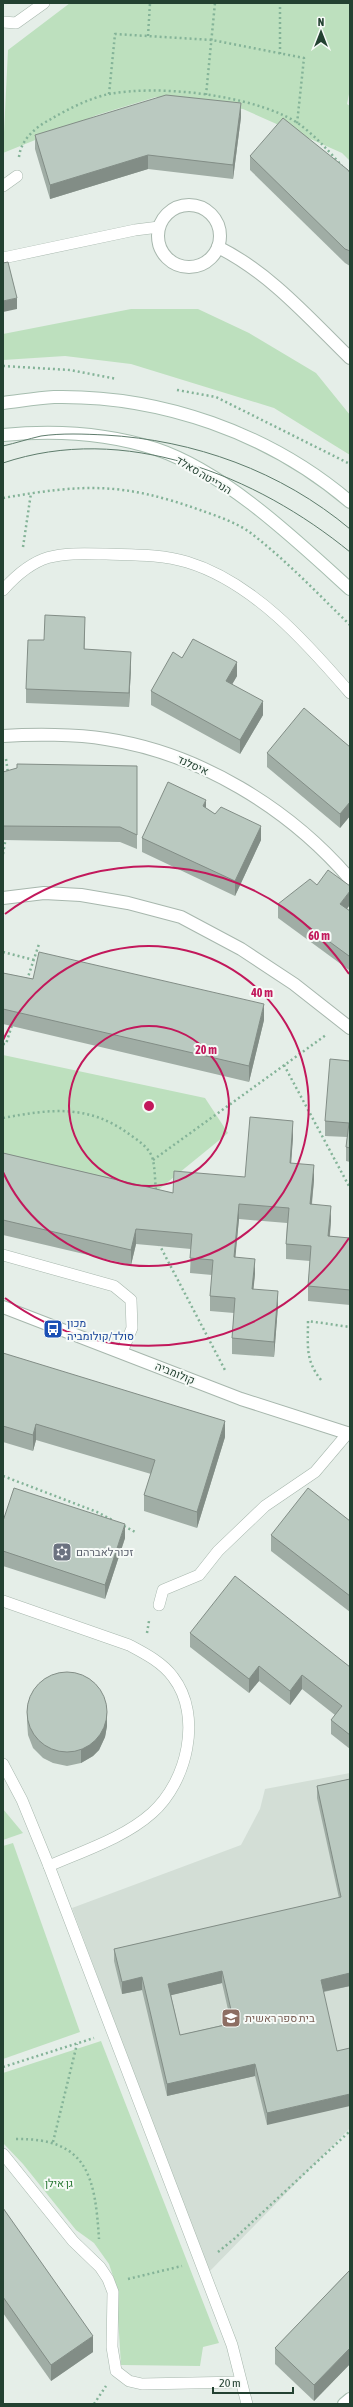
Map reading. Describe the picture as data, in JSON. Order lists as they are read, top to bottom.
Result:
{
  "streets": {
    "street": ["הנרייטה סאלד", "איסלנד", "קולומביה"]
  },
  "parks": ["גן אילן"],
  "places": {
    "bus stop": ["מכון סולד/קולומביה"],
    "synagogue": ["זכור לאברהם"],
    "school or university": ["בית ספר ראשית"]
  },
  "scale_bar": "20 m",
  "north": "top",
  "rings": ["60 m", "40 m", "20 m"]
}
